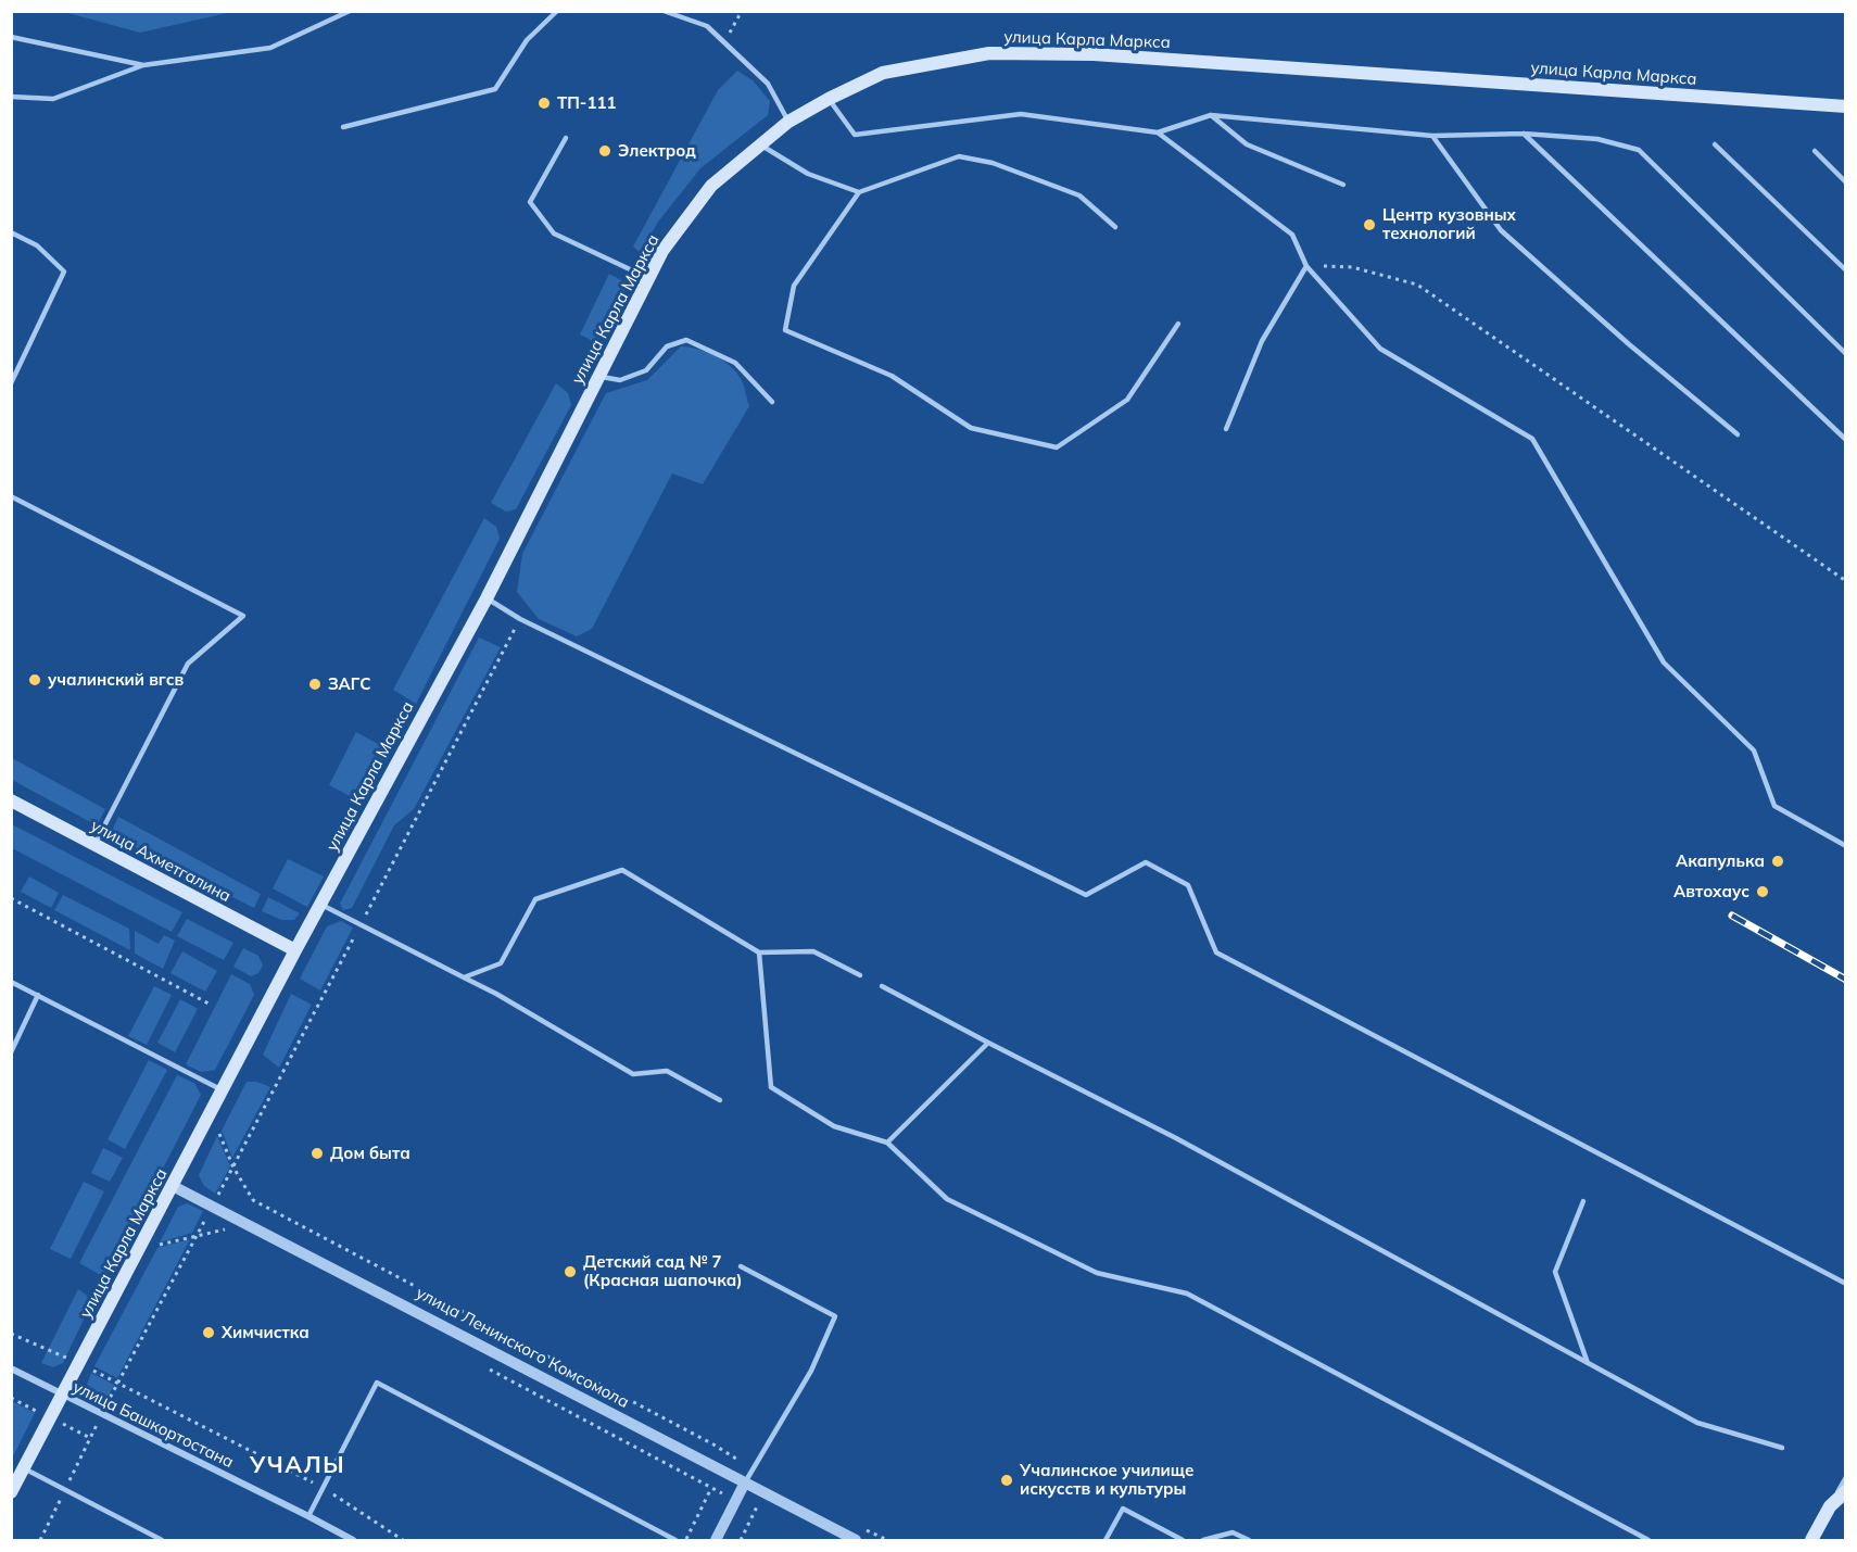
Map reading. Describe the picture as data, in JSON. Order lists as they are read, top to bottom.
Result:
{
  "streets": {
    "main road": ["улица Карла Маркса", "улица Ахметгалина"],
    "street": ["улица Ленинского Комсомола", "улица Башкортостана"]
  },
  "crossings": [
    ["улица Карла Маркса", "улица Ахметгалина"],
    ["улица Карла Маркса", "улица Ленинского Комсомола"],
    ["улица Карла Маркса", "улица Башкортостана"]
  ],
  "districts": ["УЧАЛЫ"],
  "places": [
    "ТП-111",
    "Электрод",
    "Центр кузовных технологий",
    "учалинский вгсв",
    "ЗАГС",
    "Акапулька",
    "Автохаус",
    "Дом быта",
    "Детский сад № 7 (Красная шапочка)",
    "Химчистка",
    "Учалинское училище искусств и культуры"
  ]
}
